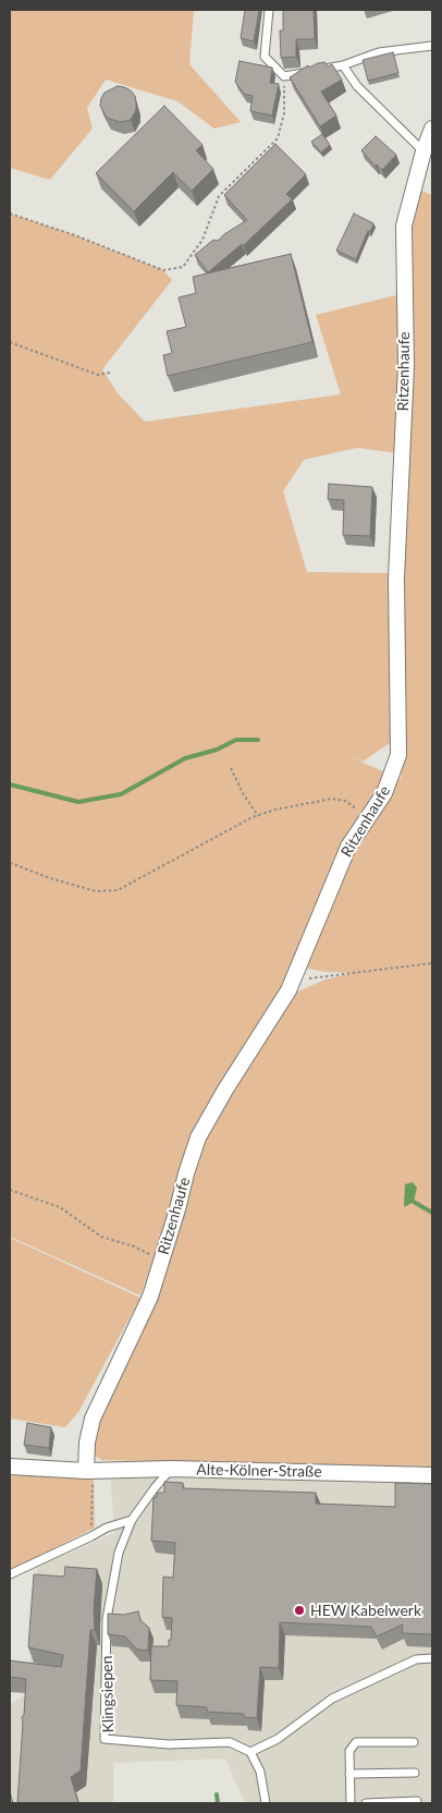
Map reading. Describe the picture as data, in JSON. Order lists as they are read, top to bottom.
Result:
{
  "streets": {
    "street": ["Ritzenhaufe", "Alte-Kölner-Straße"],
    "lane": ["Klingsiepen"]
  },
  "crossings": [
    ["Ritzenhaufe", "Alte-Kölner-Straße"],
    ["Alte-Kölner-Straße", "Klingsiepen"]
  ],
  "places": ["HEW Kabelwerk"]
}
